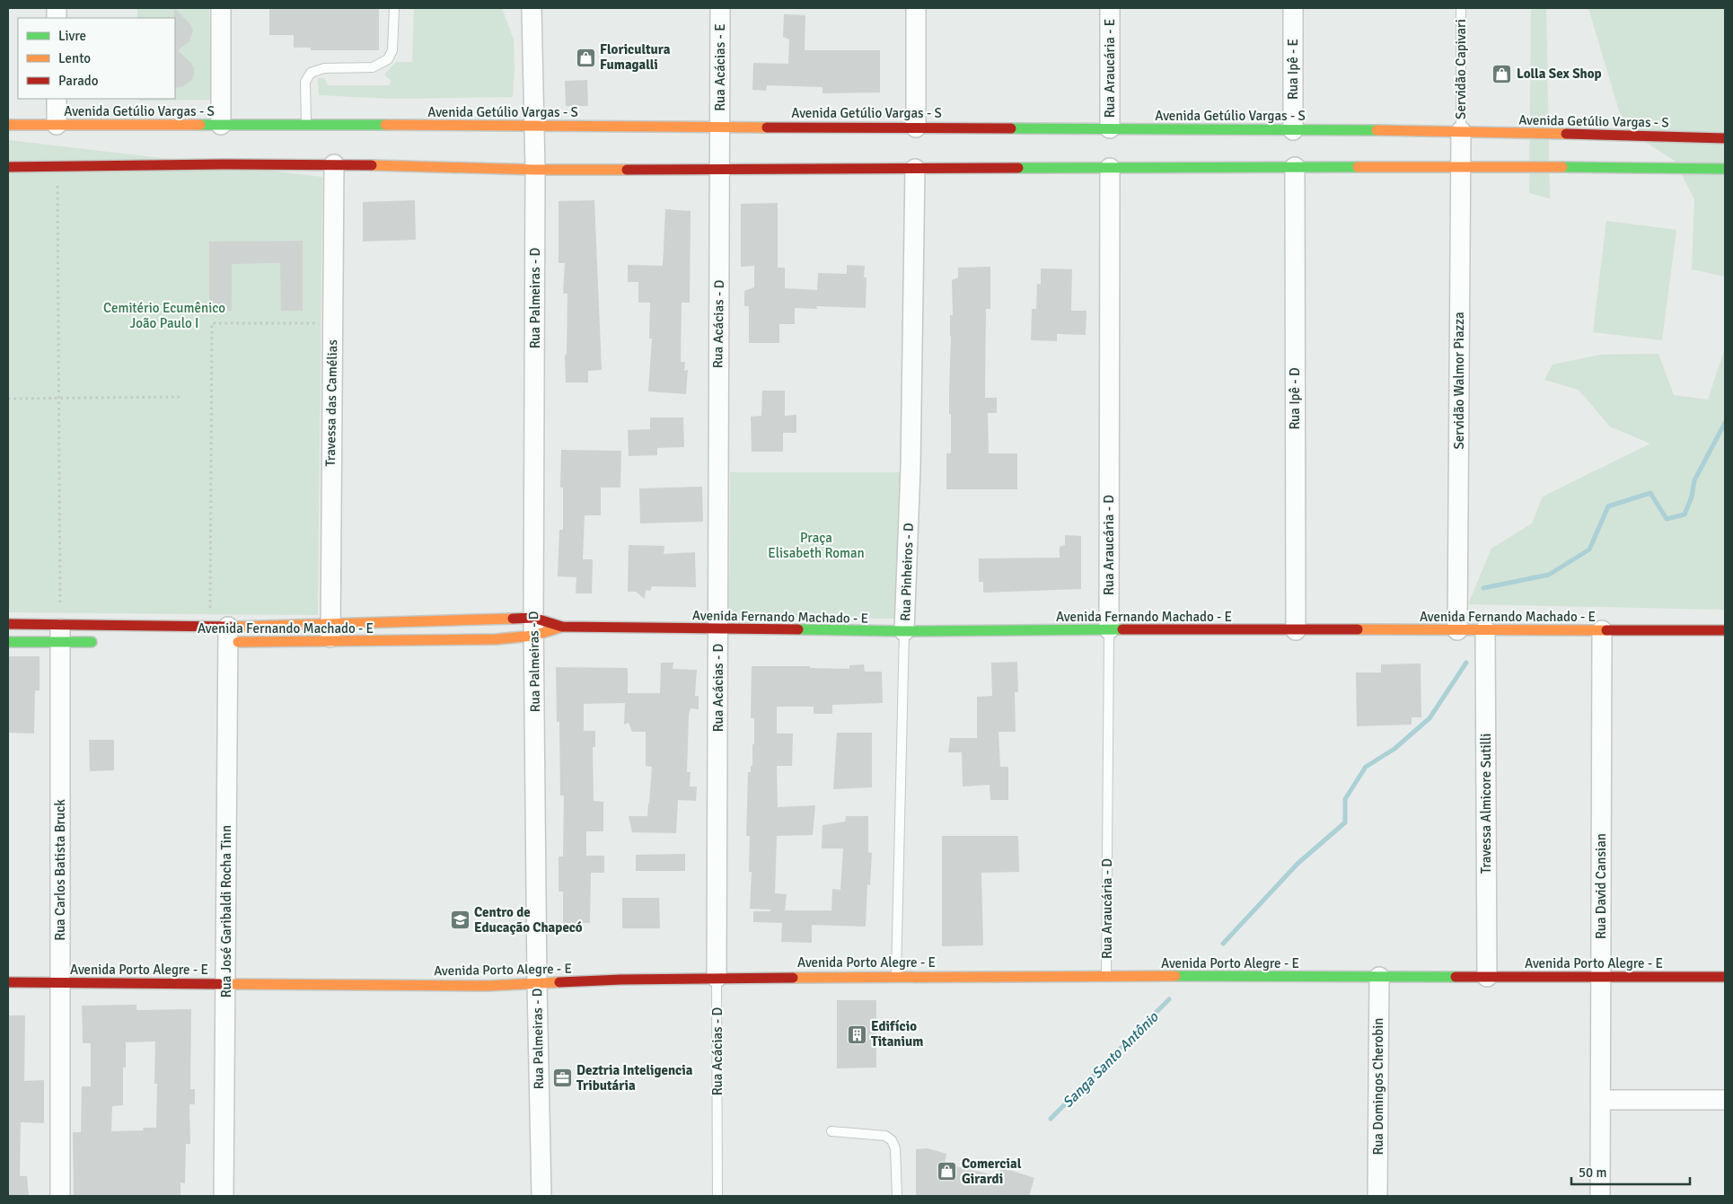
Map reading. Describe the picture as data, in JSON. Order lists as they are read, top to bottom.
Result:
{
  "streets": {
    "street": [
      "Rua Acácias - E",
      "Rua Araucária - E",
      "Rua Ipê - E",
      "Avenida Getúlio Vargas - S",
      "Rua Palmeiras - D",
      "Rua Acácias - D",
      "Servidão Walmor Piazza",
      "Rua Ipê - D",
      "Travessa das Camélias",
      "Rua Araucária - D",
      "Rua Pinheiros - D",
      "Avenida Fernando Machado - E",
      "Travessa Almicore Sutilli",
      "Rua Carlos Batista Bruck",
      "Rua David Cansian",
      "Rua José Garibaldi Rocha Tinn",
      "Avenida Porto Alegre - E",
      "Rua Domingos Cherobin"
    ],
    "lane": ["Servidão Capivari"]
  },
  "crossings": [
    ["Rua Acácias - E", "Avenida Getúlio Vargas - S"],
    ["Rua Acácias - E", "Rua Acácias - D"],
    ["Rua Araucária - E", "Avenida Getúlio Vargas - S"],
    ["Rua Ipê - E", "Avenida Getúlio Vargas - S"],
    ["Servidão Capivari", "Avenida Getúlio Vargas - S"],
    ["Servidão Capivari", "Servidão Walmor Piazza"],
    ["Avenida Getúlio Vargas - S", "Rua Palmeiras - D"],
    ["Avenida Getúlio Vargas - S", "Rua Acácias - D"],
    ["Avenida Getúlio Vargas - S", "Servidão Walmor Piazza"],
    ["Rua Palmeiras - D", "Avenida Fernando Machado - E"],
    ["Rua Palmeiras - D", "Avenida Porto Alegre - E"],
    ["Rua Acácias - D", "Avenida Fernando Machado - E"],
    ["Rua Acácias - D", "Avenida Porto Alegre - E"],
    ["Servidão Walmor Piazza", "Avenida Fernando Machado - E"],
    ["Rua Ipê - D", "Avenida Fernando Machado - E"],
    ["Travessa das Camélias", "Avenida Fernando Machado - E"],
    ["Rua Araucária - D", "Avenida Fernando Machado - E"],
    ["Rua Araucária - D", "Avenida Porto Alegre - E"],
    ["Rua Pinheiros - D", "Avenida Fernando Machado - E"],
    ["Rua Pinheiros - D", "Avenida Porto Alegre - E"],
    ["Avenida Fernando Machado - E", "Travessa Almicore Sutilli"],
    ["Avenida Fernando Machado - E", "Rua Carlos Batista Bruck"],
    ["Avenida Fernando Machado - E", "Rua David Cansian"],
    ["Avenida Fernando Machado - E", "Rua José Garibaldi Rocha Tinn"],
    ["Travessa Almicore Sutilli", "Avenida Porto Alegre - E"],
    ["Rua Carlos Batista Bruck", "Avenida Porto Alegre - E"],
    ["Rua David Cansian", "Avenida Porto Alegre - E"],
    ["Rua José Garibaldi Rocha Tinn", "Avenida Porto Alegre - E"],
    ["Avenida Porto Alegre - E", "Rua Domingos Cherobin"]
  ],
  "water": ["Sanga Santo Antônio"],
  "parks": ["Cemitério Ecumênico João Paulo I", "Praça Elisabeth Roman"],
  "places": {
    "shop": ["Floricultura Fumagalli", "Lolla Sex Shop", "Comercial Girardi"],
    "school or university": ["Centro de Educação Chapecó"],
    "building": ["Edifício Titanium"],
    "office": ["Deztria Inteligencia Tributária"]
  },
  "legend": ["Livre", "Lento", "Parado"],
  "scale_bar": "50 m"
}
